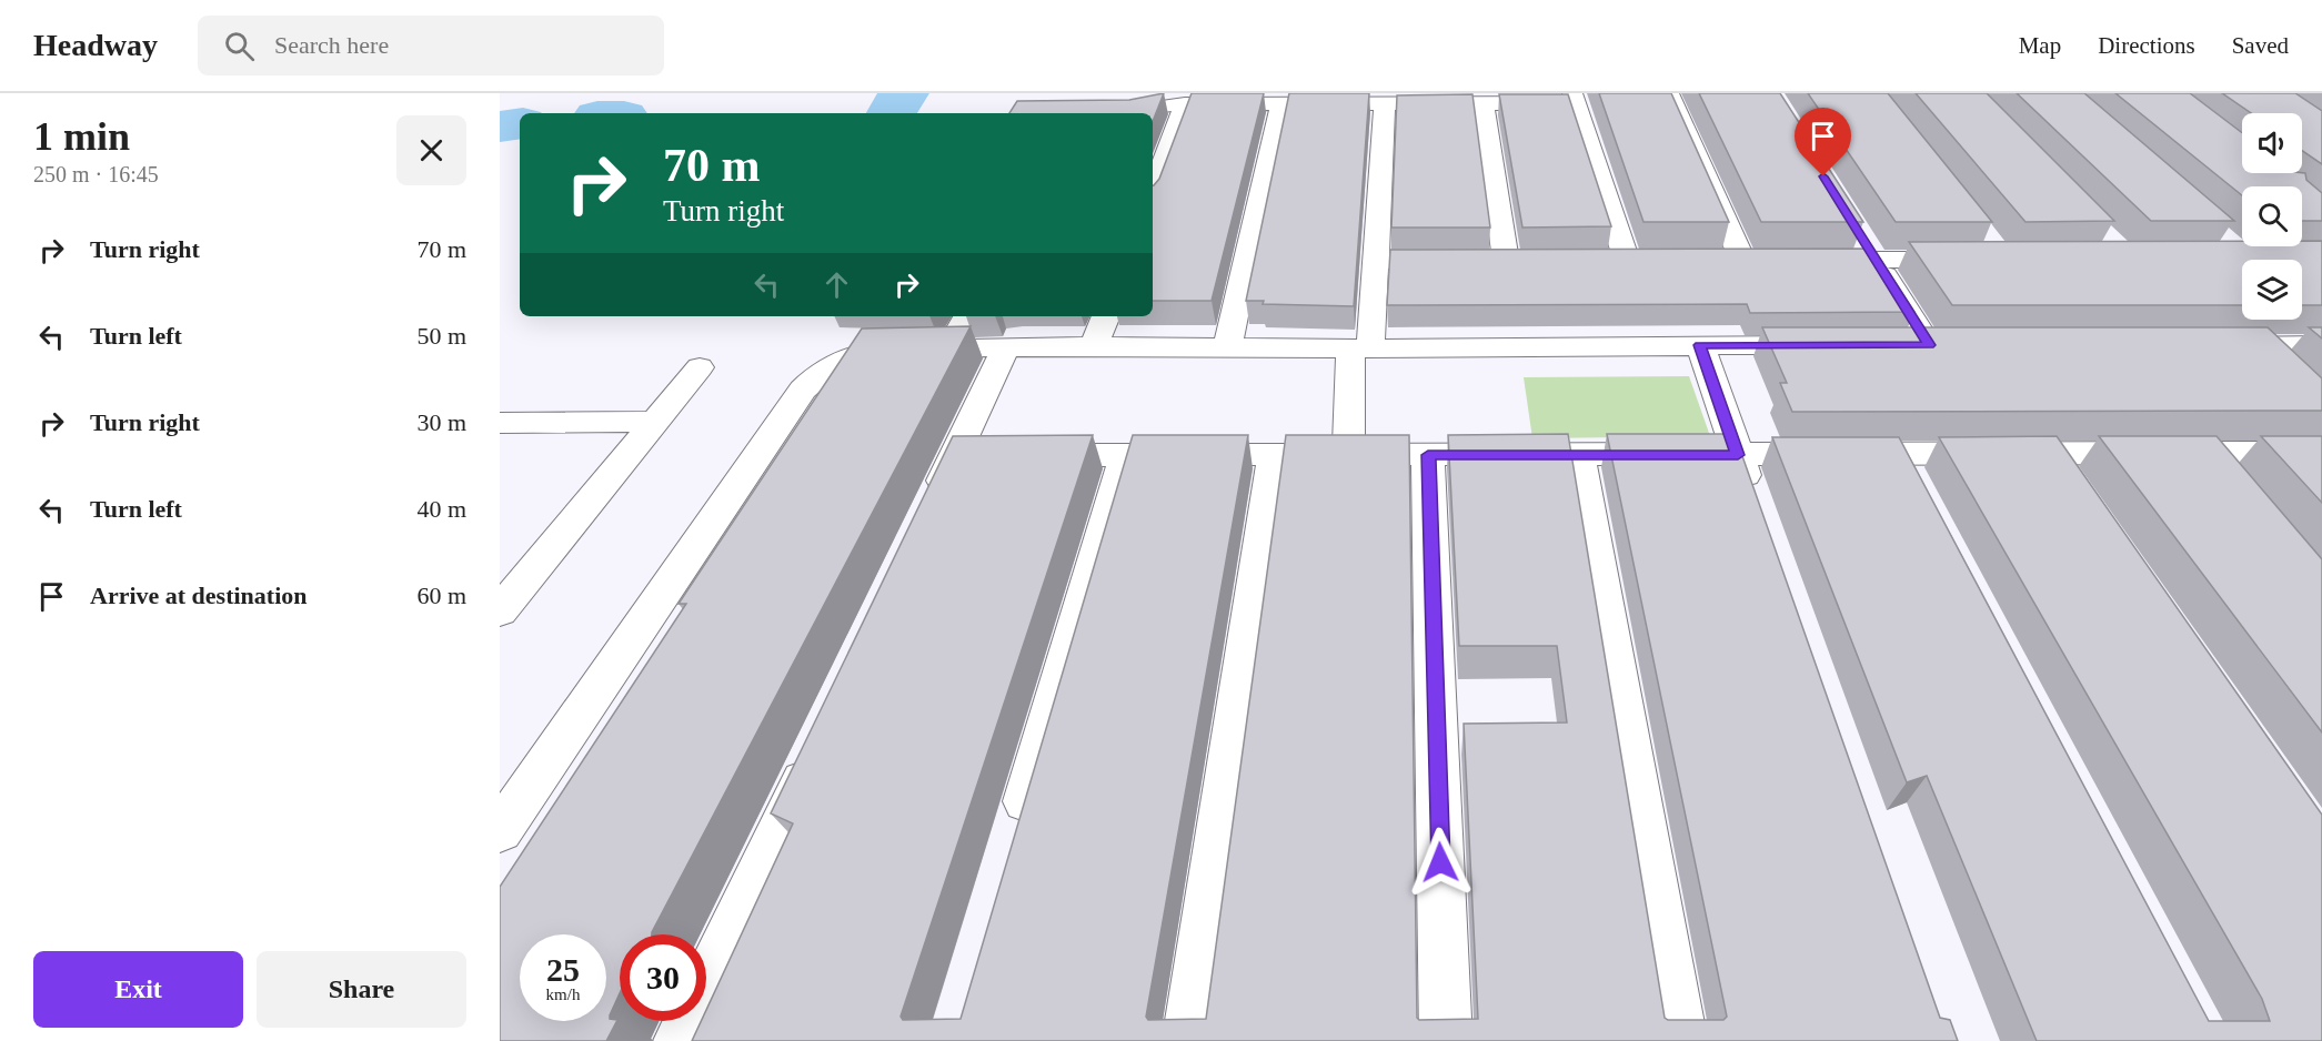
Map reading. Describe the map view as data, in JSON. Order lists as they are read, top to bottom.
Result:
{
  "page": {
    "header": "Headway",
    "search": "Search here",
    "nav": ["Map", "Directions", "Saved"],
    "heading": ["1 min", "250 m · 16:45"],
    "turn": ["70 m", "Turn right"],
    "list": [
      {
        "name": "Turn right",
        "value": "70 m"
      },
      {
        "name": "Turn left",
        "value": "50 m"
      },
      {
        "name": "Turn right",
        "value": "30 m"
      },
      {
        "name": "Turn left",
        "value": "40 m"
      },
      {
        "name": "Arrive at destination",
        "value": "60 m"
      }
    ],
    "speed": "25 km/h",
    "limit": "30",
    "buttons": ["Exit", "Share"]
  }
}
